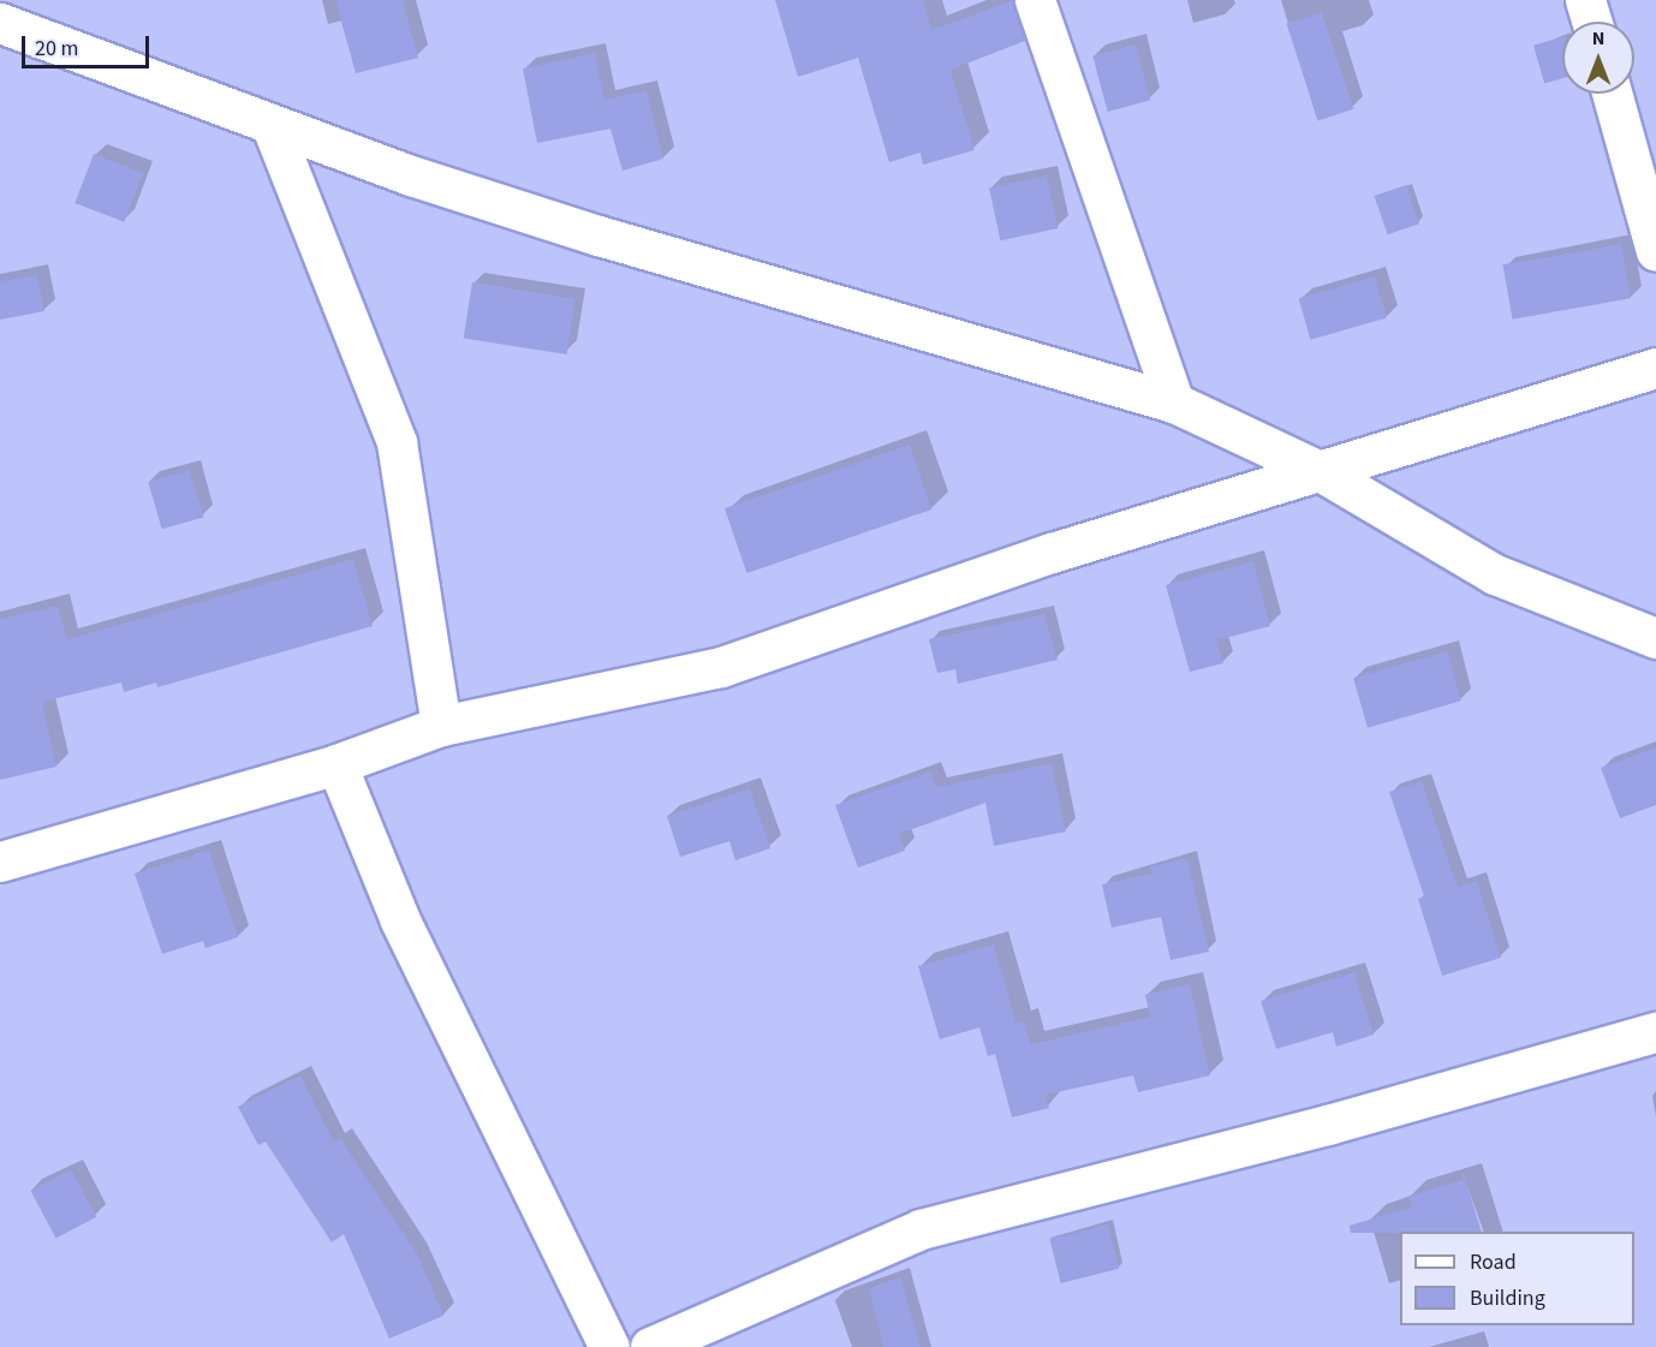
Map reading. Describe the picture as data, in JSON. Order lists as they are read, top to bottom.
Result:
{
  "legend": ["Road", "Building"],
  "scale_bar": "20 m",
  "north": "top"
}
